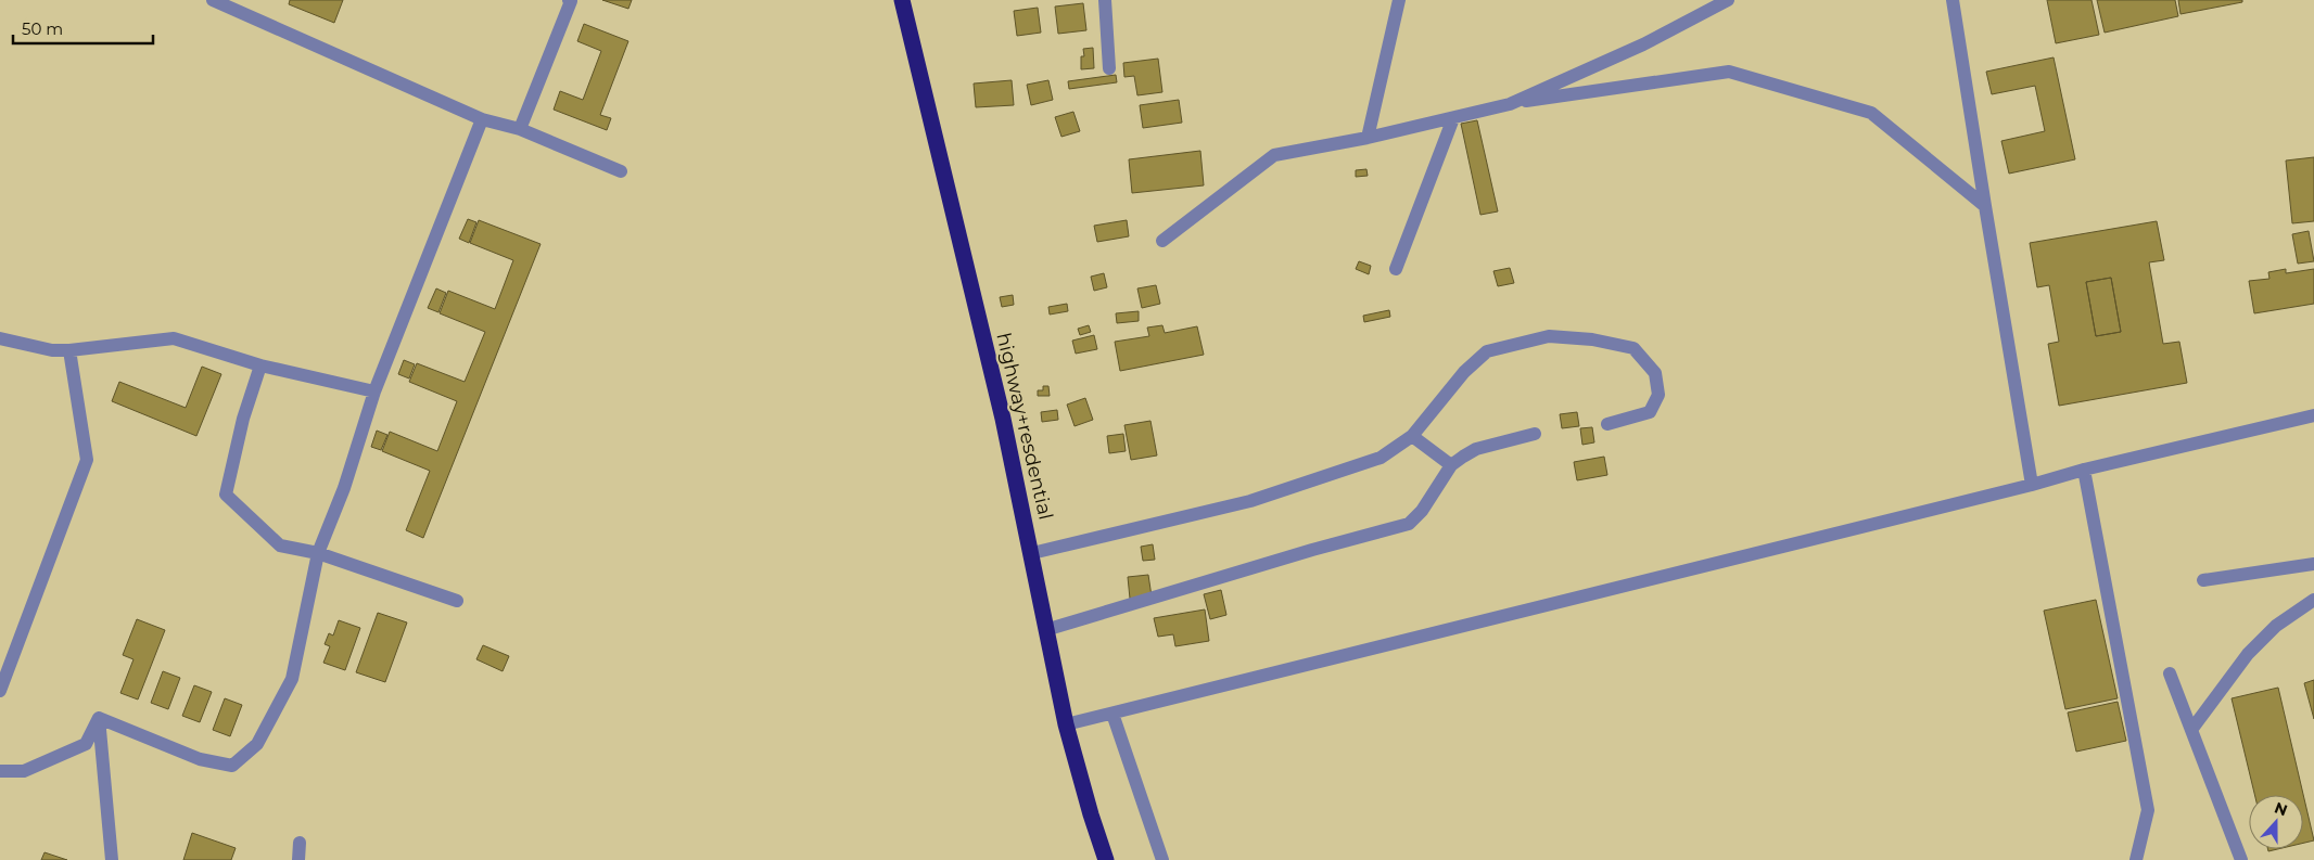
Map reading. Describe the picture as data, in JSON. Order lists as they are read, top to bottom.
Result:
{
  "streets": {
    "highway": ["highway+resdential"]
  },
  "scale_bar": "50 m",
  "north": "top"
}
